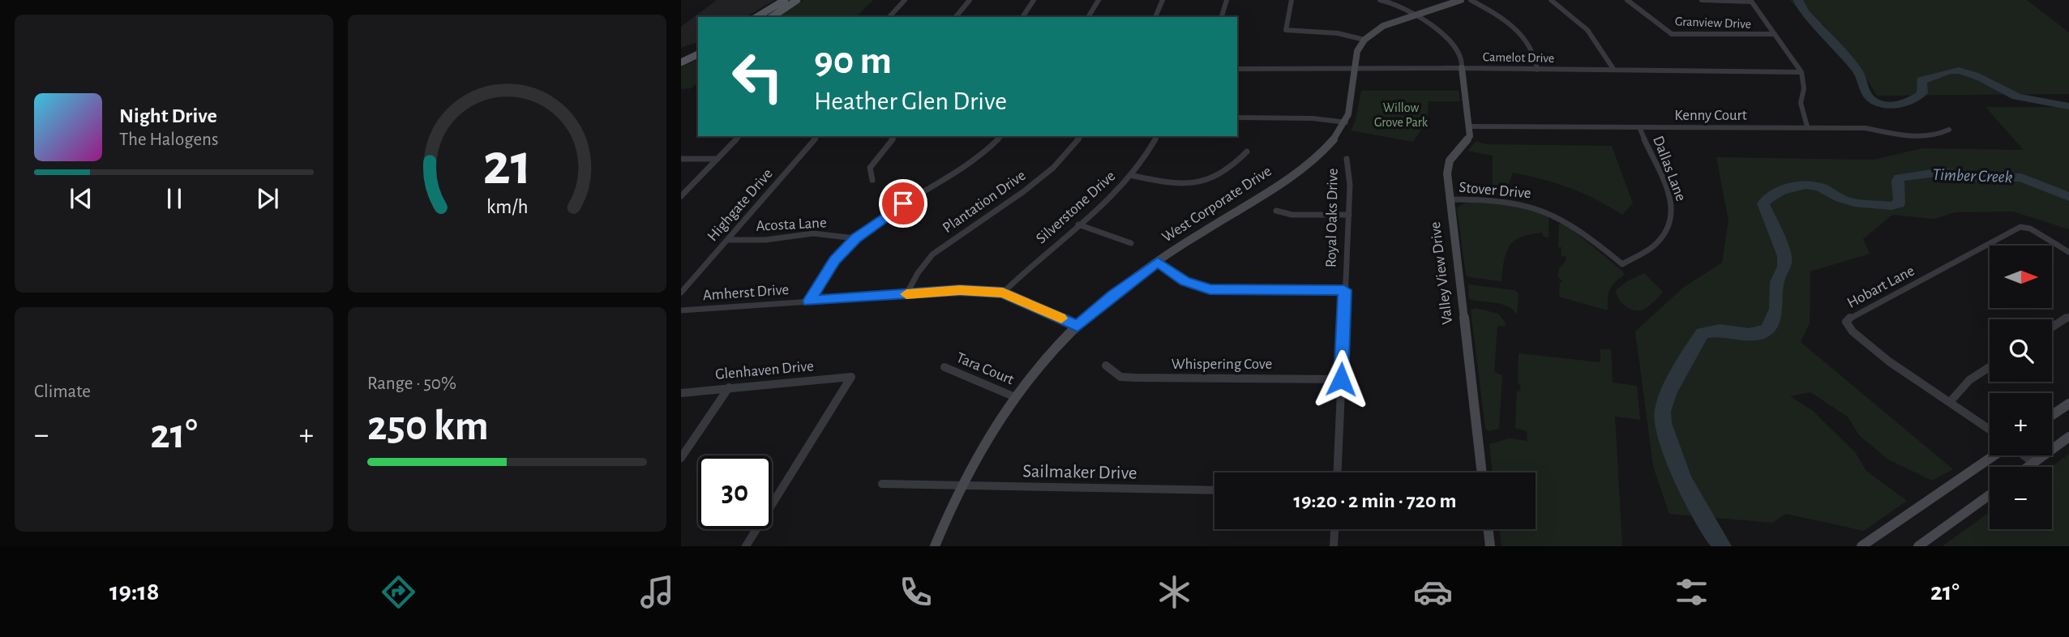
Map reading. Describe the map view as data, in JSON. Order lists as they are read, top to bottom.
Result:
{
  "streets": {
    "street": [
      "Granview Drive",
      "Camelot Drive",
      "Kenny Court",
      "Dallas Lane",
      "Stover Drive",
      "Plantation Drive",
      "West Corporate Drive",
      "Highgate Drive",
      "Silverstone Drive",
      "Royal Oaks Drive",
      "Acosta Lane",
      "Valley View Drive",
      "Hobart Lane",
      "Amherst Drive",
      "Whispering Cove",
      "Tara Court",
      "Glenhaven Drive",
      "Sailmaker Drive"
    ]
  },
  "crossings": [
    ["Camelot Drive", "West Corporate Drive"],
    ["Kenny Court", "Dallas Lane"],
    ["Kenny Court", "Valley View Drive"],
    ["Dallas Lane", "Stover Drive"],
    ["Stover Drive", "Valley View Drive"],
    ["Plantation Drive", "Amherst Drive"],
    ["West Corporate Drive", "Amherst Drive"],
    ["West Corporate Drive", "Tara Court"],
    ["West Corporate Drive", "Sailmaker Drive"],
    ["Highgate Drive", "Acosta Lane"],
    ["Silverstone Drive", "Amherst Drive"],
    ["Royal Oaks Drive", "Whispering Cove"]
  ],
  "water": ["Timber Creek"],
  "parks": ["Willow Grove Park"],
  "north": "right",
  "page": {
    "turn": ["90 m", "Heather Glen Drive"],
    "song": ["Night Drive", "The Halogens"],
    "map_buttons": ["+", "−"],
    "tile": [
      "Climate",
      ["Range · 50%", "250 km"]
    ],
    "heat": ["−", "21°", "+"],
    "limit": "30",
    "trip": "19:20 · 2 min · 720 m",
    "tabs": ["19:18", "21°"],
    "gauge": ["21", "km/h"]
  }
}
